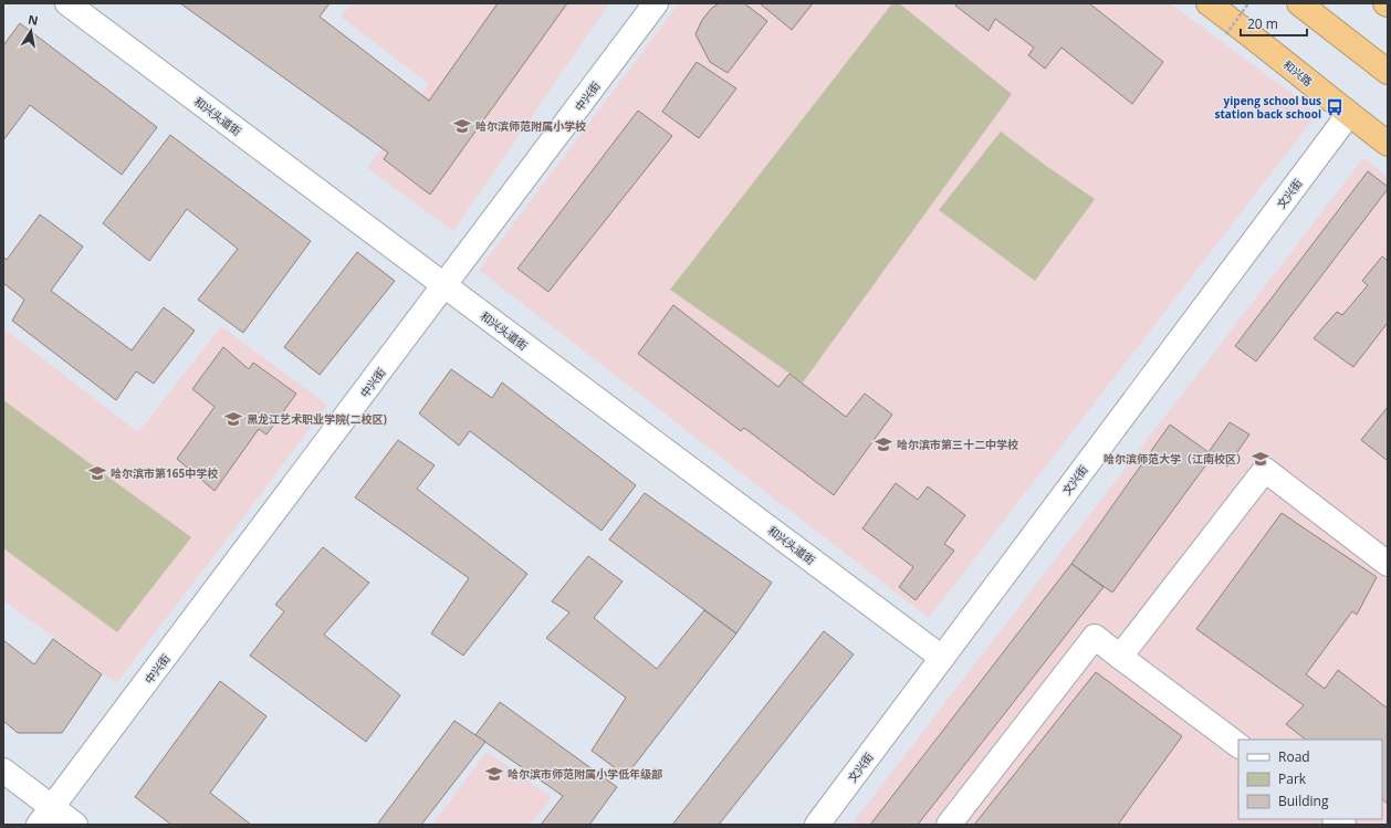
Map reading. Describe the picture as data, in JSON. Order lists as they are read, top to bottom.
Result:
{
  "streets": {
    "highway": ["和兴路"],
    "street": ["中兴街", "和兴头道街", "文兴街"]
  },
  "crossings": [
    ["和兴路", "文兴街"],
    ["中兴街", "和兴头道街"],
    ["和兴头道街", "文兴街"]
  ],
  "places": {
    "bus stop": ["yipeng school bus station back school"],
    "school or university": [
      "哈尔滨师范附属小学校",
      "黑龙江艺术职业学院(二校区)",
      "哈尔滨市第三十二中学校",
      "哈尔滨师范大学（江南校区）",
      "哈尔滨市第165中学校",
      "哈尔滨市师范附属小学低年级部"
    ]
  },
  "legend": ["Road", "Park", "Building"],
  "scale_bar": "20 m",
  "north": "top"
}
